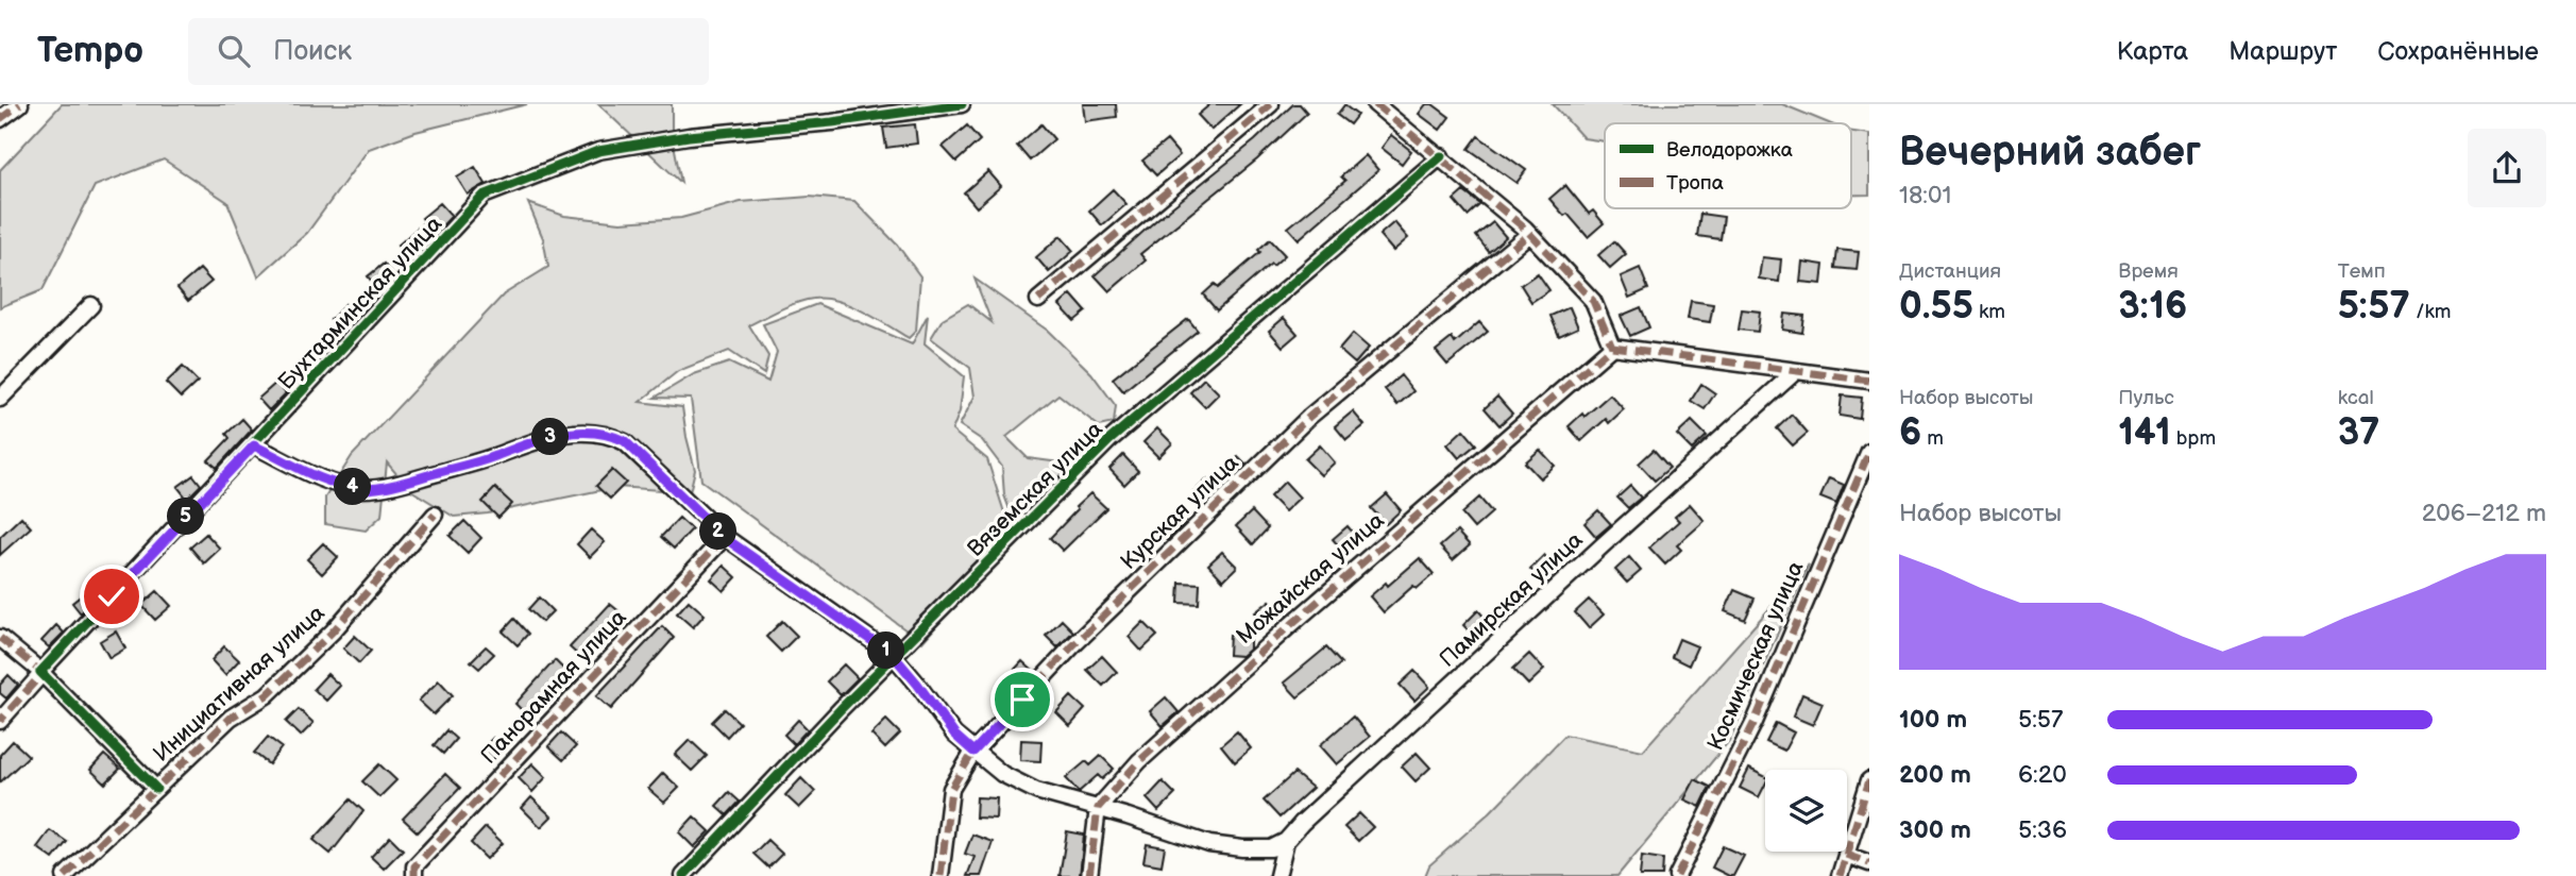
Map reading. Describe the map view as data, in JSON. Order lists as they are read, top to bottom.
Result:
{
  "streets": {
    "street": [
      "Бухтарминская улица",
      "Вяземская улица",
      "Курская улица",
      "Можайская улица",
      "Памирская улица",
      "Космическая улица",
      "Инициативная улица",
      "Панорамная улица"
    ]
  },
  "legend": ["Велодорожка", "Тропа"],
  "page": {
    "header": "Tempo",
    "search": "Поиск",
    "nav": ["Карта", "Маршрут", "Сохранённые"],
    "heading": ["Вечерний забег", "18:01"],
    "stats": [
      ["Дистанция", "0.55 km"],
      ["Время", "3:16"],
      ["Темп", "5:57 /km"],
      ["Набор высоты", "6 m"],
      ["Пульс", "141 bpm"],
      ["kcal", "37"]
    ],
    "pins": [
      "3",
      "4",
      "5",
      "2",
      "1"
    ],
    "chart": ["Набор высоты", "206–212 m"],
    "list": [
      {
        "name": "100 m",
        "note": "5:57"
      },
      {
        "name": "200 m",
        "note": "6:20"
      },
      {
        "name": "300 m",
        "note": "5:36"
      }
    ]
  }
}
